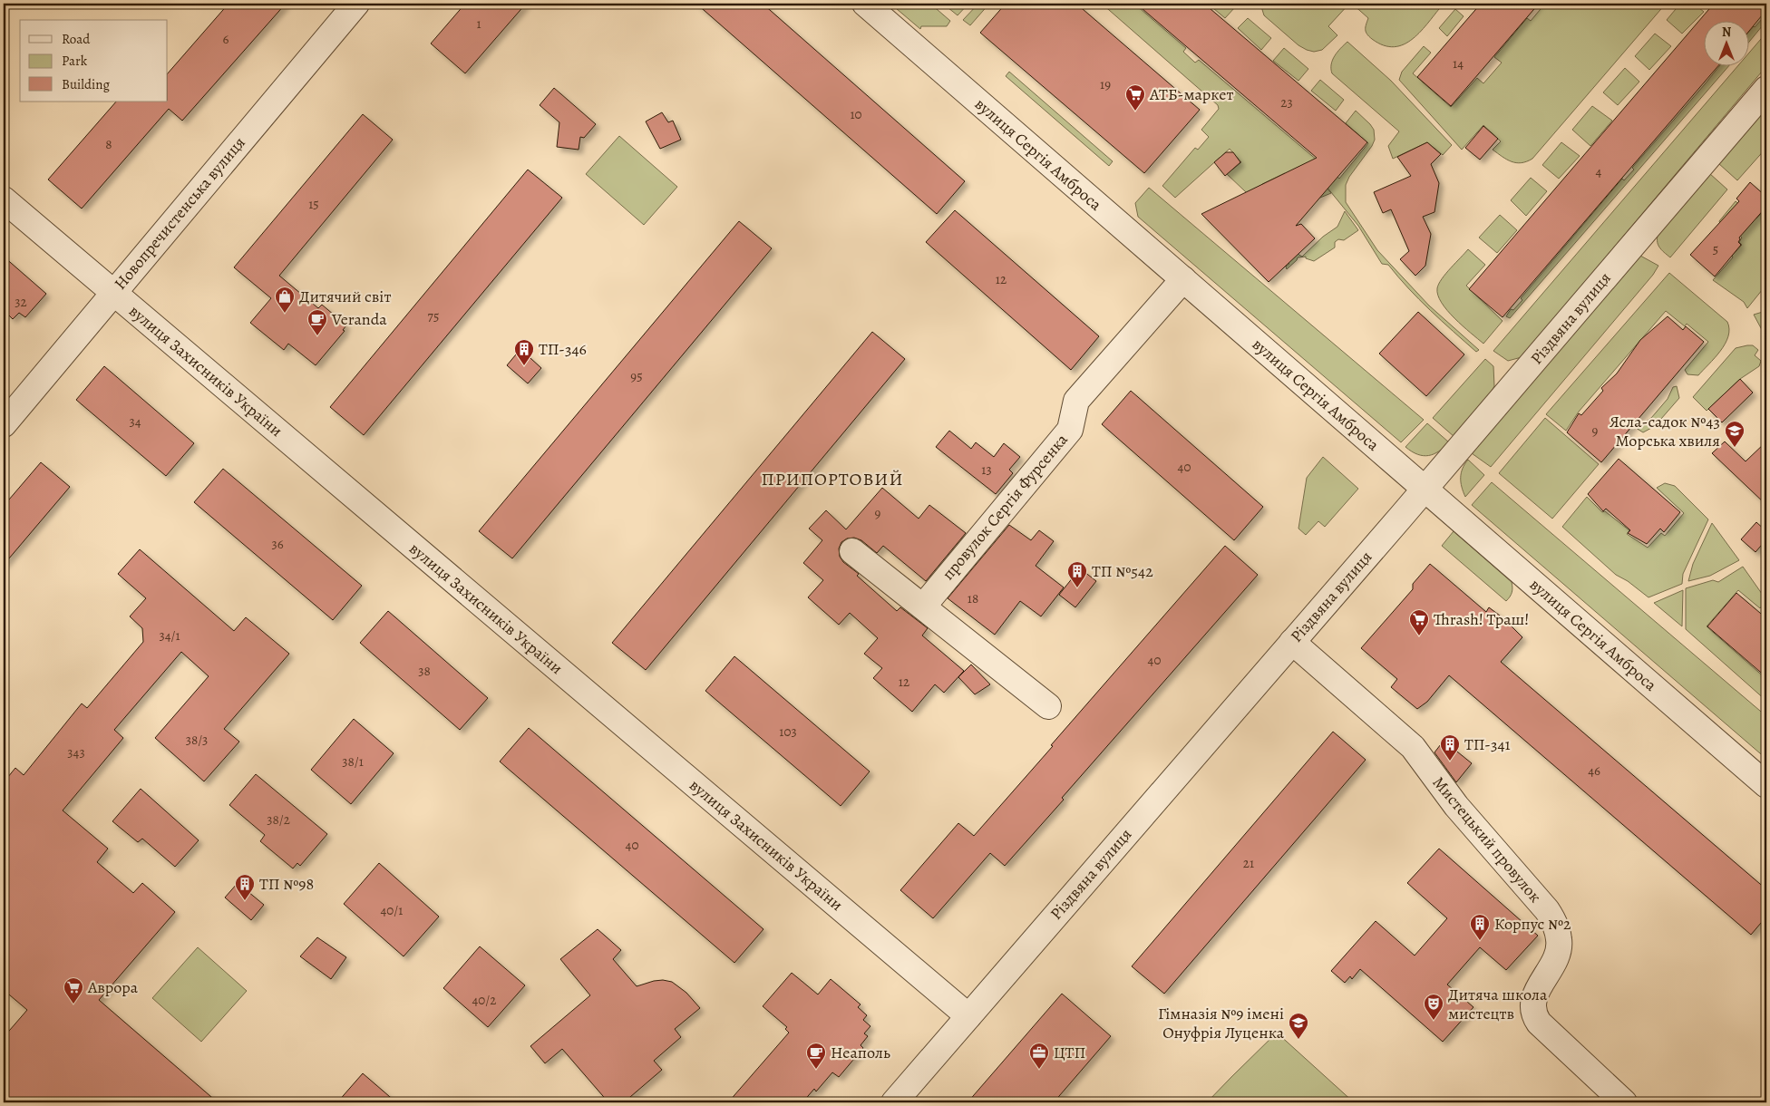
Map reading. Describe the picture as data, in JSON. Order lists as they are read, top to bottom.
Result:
{
  "streets": {
    "street": [
      "вулиця Сергія Амброса",
      "Новопречистенська вулиця",
      "Різдвяна вулиця",
      "вулиця Захисників України",
      "провулок Сергія Фурсенка",
      "Мистецький провулок"
    ]
  },
  "crossings": [
    ["вулиця Сергія Амброса", "Різдвяна вулиця"],
    ["вулиця Сергія Амброса", "провулок Сергія Фурсенка"],
    ["Новопречистенська вулиця", "вулиця Захисників України"],
    ["Різдвяна вулиця", "вулиця Захисників України"],
    ["Різдвяна вулиця", "Мистецький провулок"]
  ],
  "districts": ["ПРИПОРТОВИЙ"],
  "places": {
    "supermarket": ["АТБ-маркет", "Thrash! Траш!", "Аврора"],
    "shop": ["Дитячий світ"],
    "cafe": ["Veranda", "Неаполь"],
    "building": [
      "ТП-346",
      "ТП №542",
      "ТП-341",
      "ТП №98",
      "Корпус №2"
    ],
    "school or university": ["Ясла-садок №43 Морська хвиля", "Гімназія №9 імені Онуфрія Луценка"],
    "theatre": ["Дитяча школа мистецтв"],
    "office": ["ЦТП"]
  },
  "house_numbers": [
    "1",
    "6",
    "14",
    "19",
    "23",
    "10",
    "8",
    "4",
    "15",
    "5",
    "12",
    "32",
    "75",
    "95",
    "34",
    "9",
    "40",
    "13",
    "9",
    "36",
    "18",
    "34/1",
    "40",
    "38",
    "12",
    "103",
    "38/3",
    "343",
    "38/1",
    "46",
    "38/2",
    "40",
    "21",
    "40/1",
    "40/2"
  ],
  "legend": ["Road", "Park", "Building"],
  "north": "top"
}
